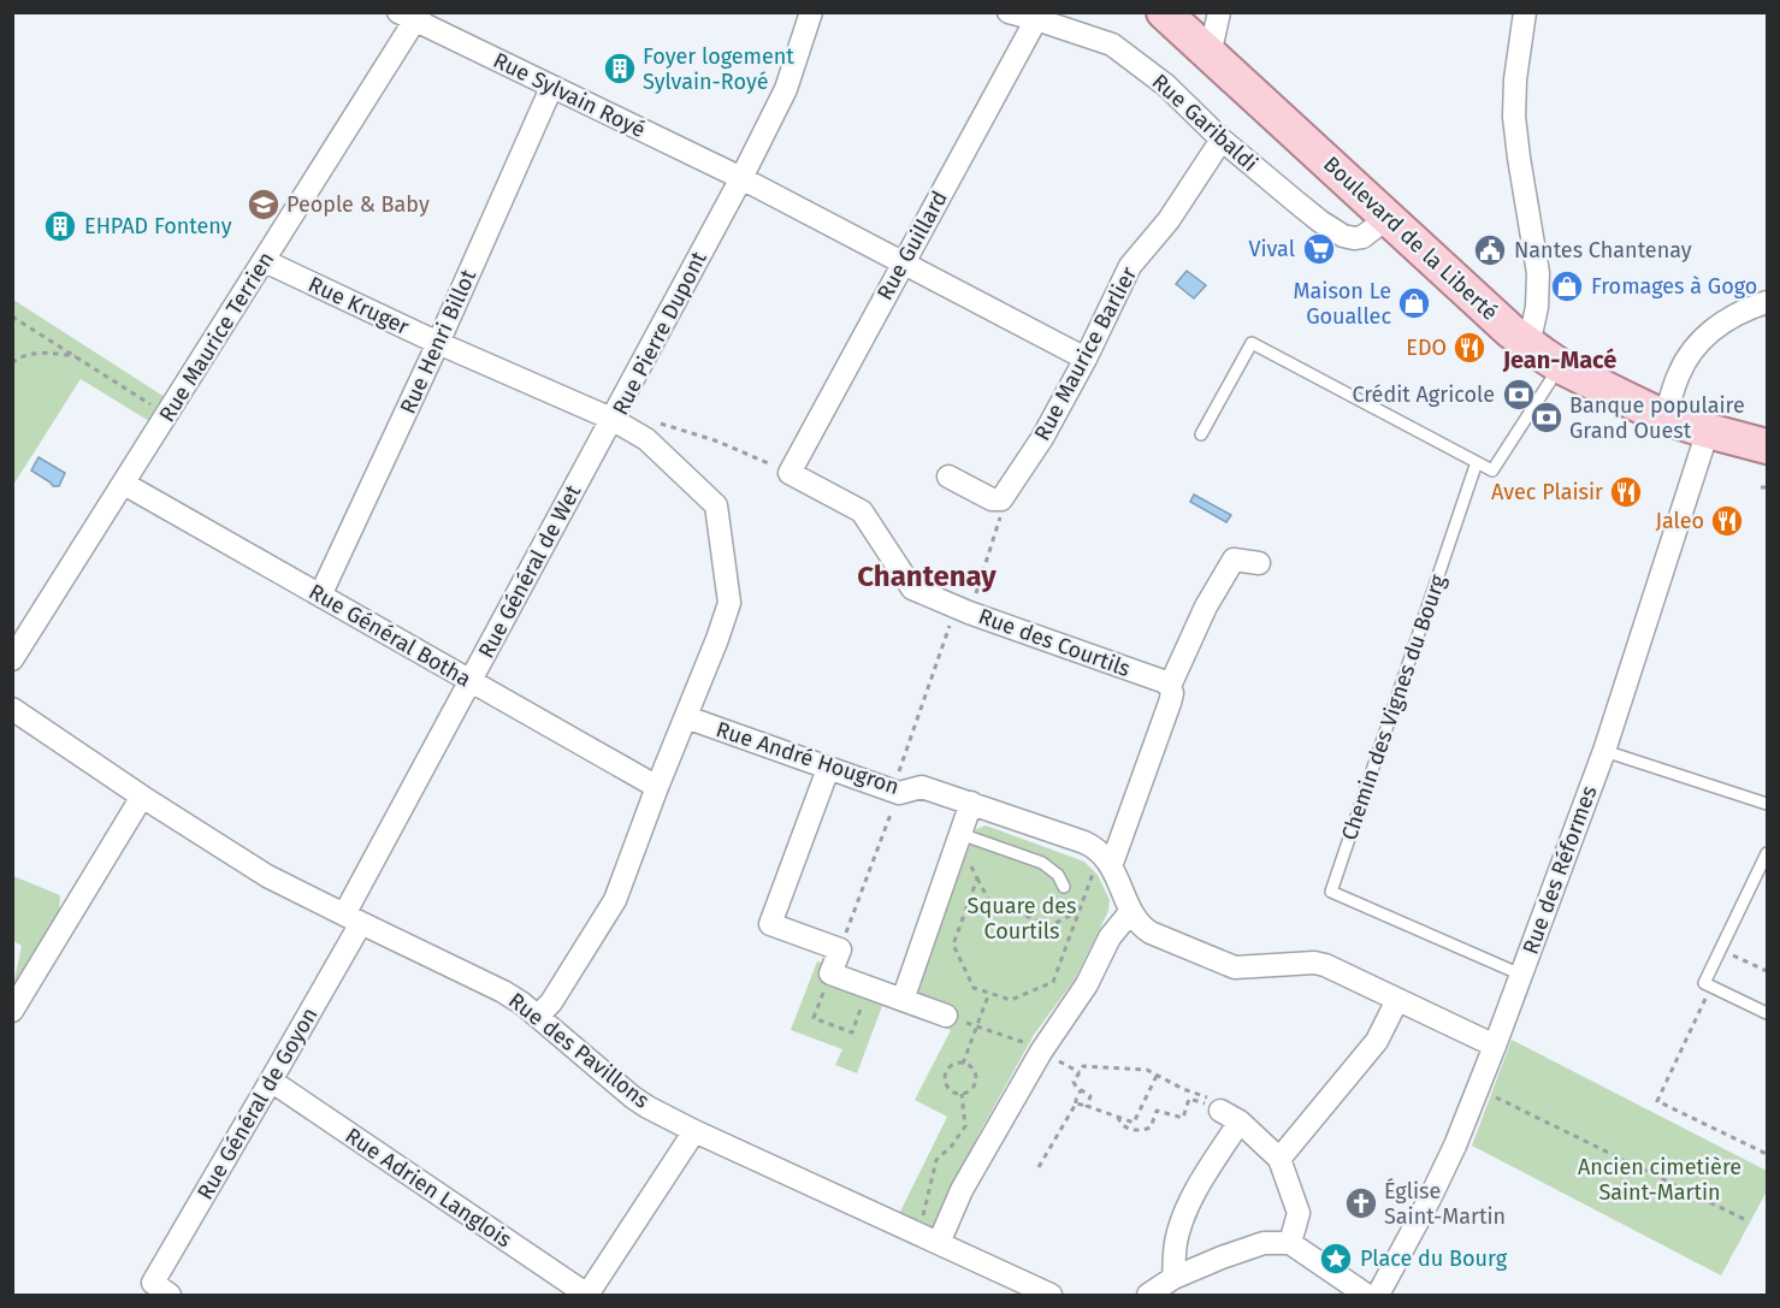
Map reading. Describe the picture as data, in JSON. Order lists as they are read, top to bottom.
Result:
{
  "streets": {
    "main road": ["Boulevard de la Liberté"],
    "street": [
      "Rue Sylvain Royé",
      "Rue Garibaldi",
      "Rue Guillard",
      "Rue Kruger",
      "Rue Pierre Dupont",
      "Rue Maurice Terrien",
      "Rue Henri Billot",
      "Rue Maurice Barlier",
      "Rue Général de Wet",
      "Rue Général Botha",
      "Rue des Courtils",
      "Rue André Hougron",
      "Rue des Réformes",
      "Rue des Pavillons",
      "Rue Général de Goyon",
      "Rue Adrien Langlois"
    ],
    "lane": ["Chemin des Vignes du Bourg"]
  },
  "crossings": [
    ["Rue Sylvain Royé", "Rue Guillard"],
    ["Rue Sylvain Royé", "Rue Pierre Dupont"],
    ["Rue Sylvain Royé", "Rue Maurice Terrien"],
    ["Rue Sylvain Royé", "Rue Henri Billot"],
    ["Rue Sylvain Royé", "Rue Maurice Barlier"],
    ["Rue Garibaldi", "Boulevard de la Liberté"],
    ["Rue Garibaldi", "Rue Guillard"],
    ["Rue Garibaldi", "Rue Maurice Barlier"],
    ["Boulevard de la Liberté", "Rue des Réformes"],
    ["Rue Guillard", "Rue des Courtils"],
    ["Rue Kruger", "Rue Pierre Dupont"],
    ["Rue Kruger", "Rue Maurice Terrien"],
    ["Rue Kruger", "Rue Henri Billot"],
    ["Rue Kruger", "Rue Général de Wet"],
    ["Rue Pierre Dupont", "Rue Général de Wet"],
    ["Rue Pierre Dupont", "Rue Général Botha"],
    ["Rue Pierre Dupont", "Rue André Hougron"],
    ["Rue Pierre Dupont", "Rue des Pavillons"],
    ["Rue Maurice Terrien", "Rue Général Botha"],
    ["Rue Henri Billot", "Rue Général Botha"],
    ["Rue Général de Wet", "Rue Général Botha"],
    ["Rue Général de Wet", "Rue des Pavillons"],
    ["Rue Général de Wet", "Rue Général de Goyon"],
    ["Chemin des Vignes du Bourg", "Rue des Réformes"],
    ["Rue des Pavillons", "Rue Général de Goyon"],
    ["Rue Général de Goyon", "Rue Adrien Langlois"]
  ],
  "districts": ["Jean-Macé", "Chantenay"],
  "parks": ["Square des Courtils", "Ancien cimetière Saint-Martin"],
  "places": {
    "building": ["Foyer logement Sylvain-Royé", "EHPAD Fonteny"],
    "school or university": ["People & Baby"],
    "supermarket": ["Vival"],
    "public building": ["Nantes Chantenay"],
    "shop": ["Fromages à Gogo", "Maison Le Gouallec"],
    "restaurant": ["EDO", "Avec Plaisir", "Jaleo"],
    "bank": ["Crédit Agricole", "Banque populaire Grand Ouest"],
    "church": ["Église Saint-Martin"],
    "place": ["Place du Bourg"]
  }
}
